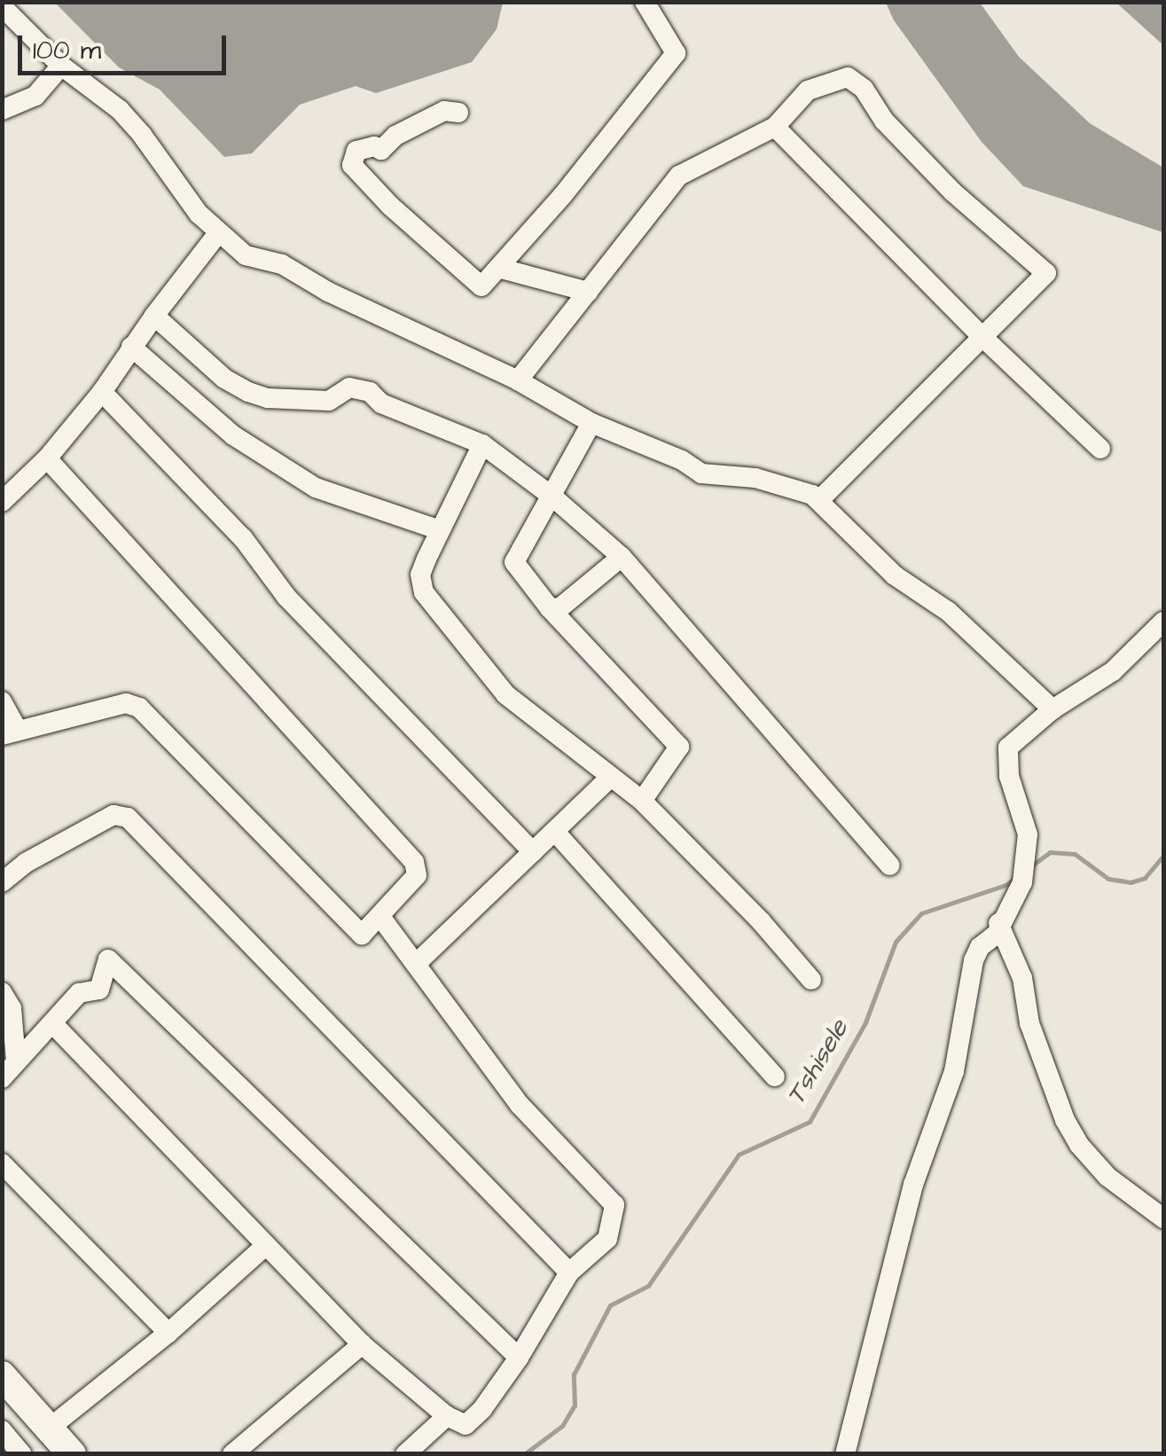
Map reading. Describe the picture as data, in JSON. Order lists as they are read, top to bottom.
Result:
{
  "water": ["Tshisele"],
  "scale_bar": "100 m"
}
